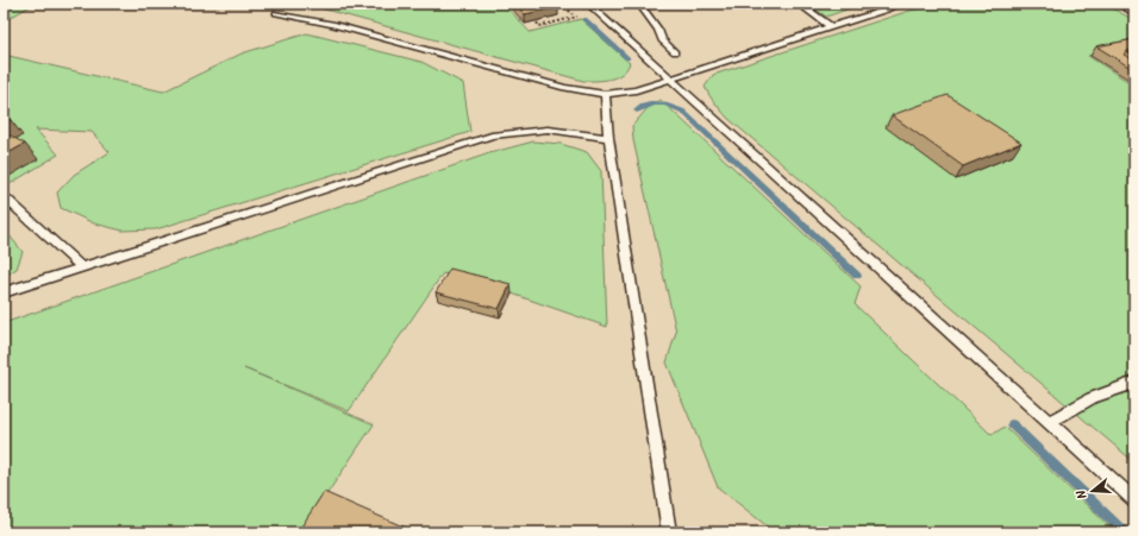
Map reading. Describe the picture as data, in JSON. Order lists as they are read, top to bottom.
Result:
{
  "north": "left"
}
